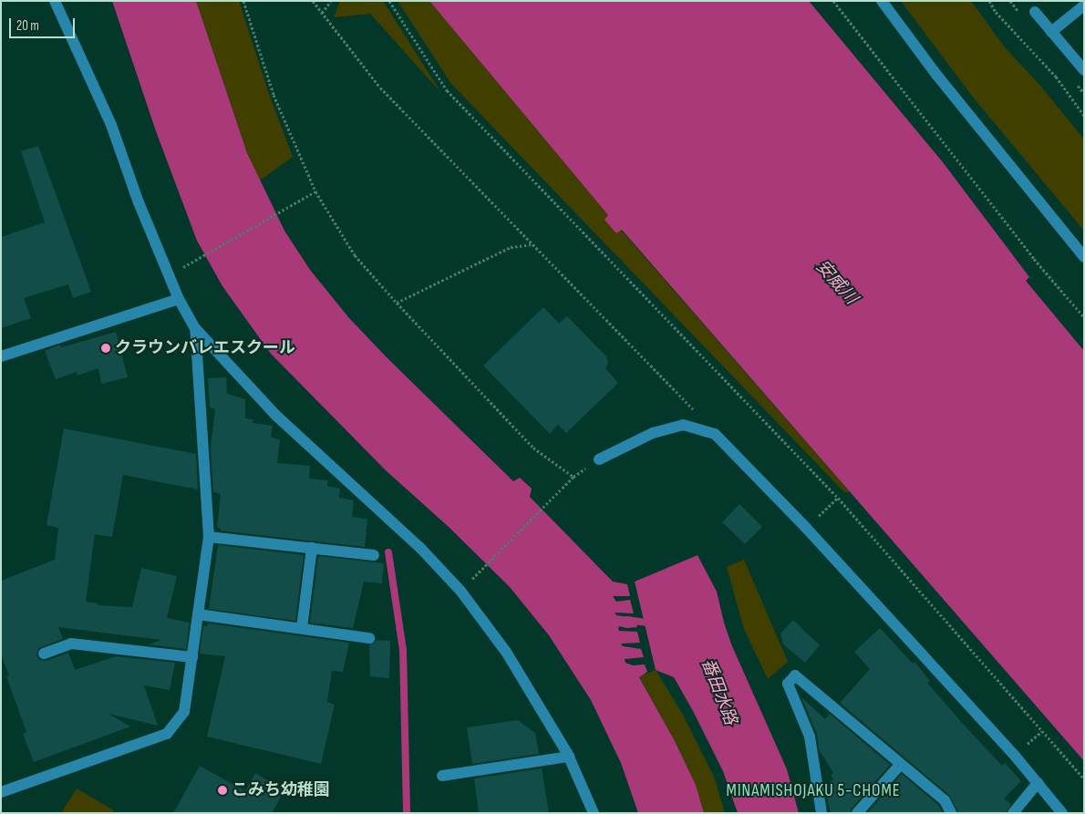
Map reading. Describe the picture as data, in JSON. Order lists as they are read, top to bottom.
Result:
{
  "districts": ["MINAMISHOJAKU 5-CHOME"],
  "water": ["安威川", "番田水路"],
  "places": ["クラウンバレエスクール", "こみち幼稚園"],
  "scale_bar": "20 m"
}
